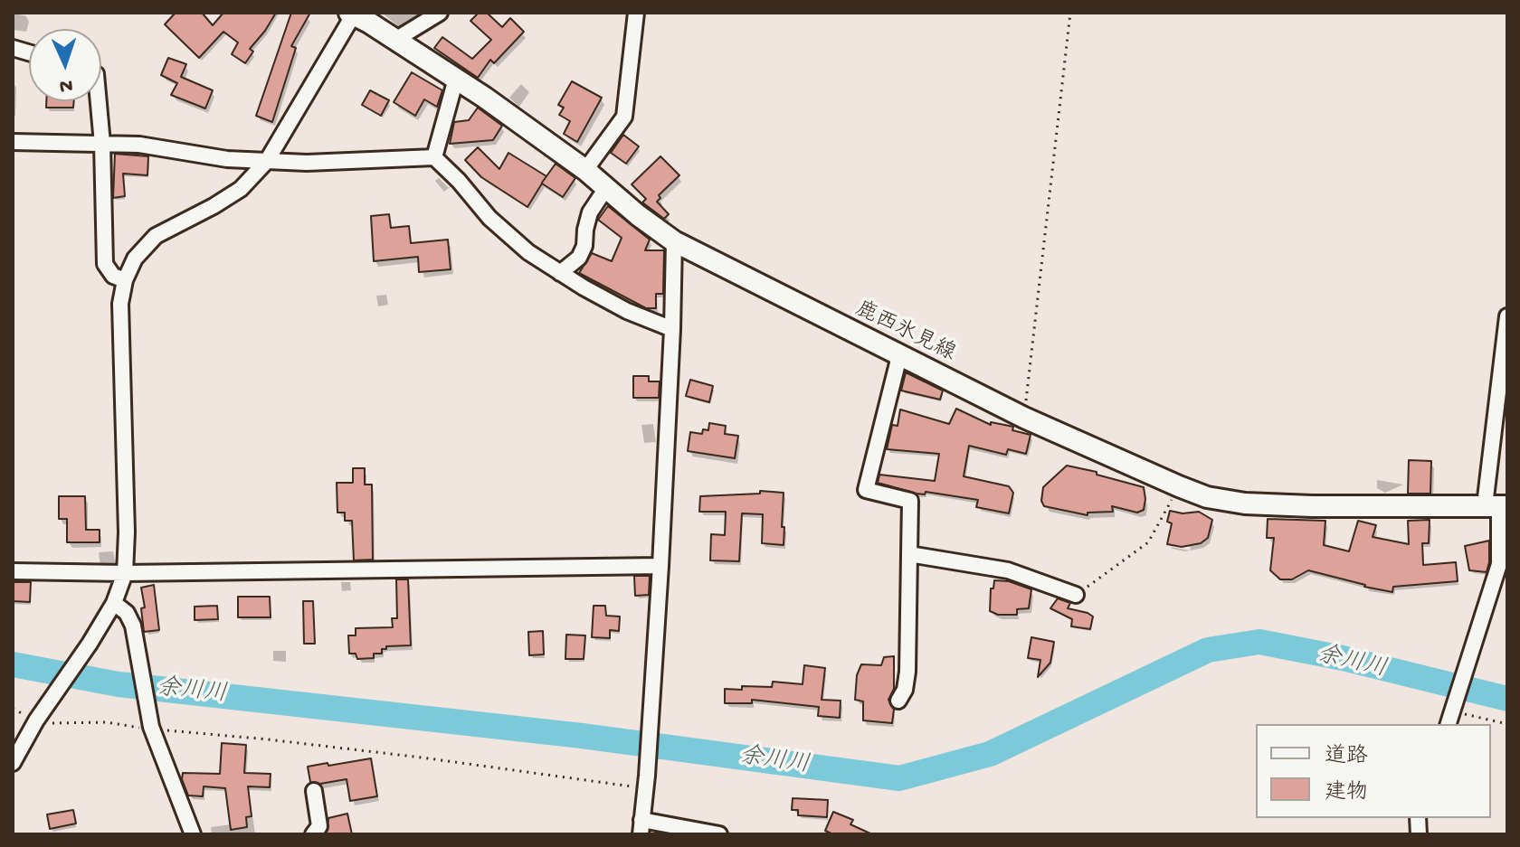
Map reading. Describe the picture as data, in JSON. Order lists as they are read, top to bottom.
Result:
{
  "streets": {
    "main road": ["鹿西氷見線"]
  },
  "water": ["余川川"],
  "legend": ["道路", "建物"],
  "north": "bottom"
}
